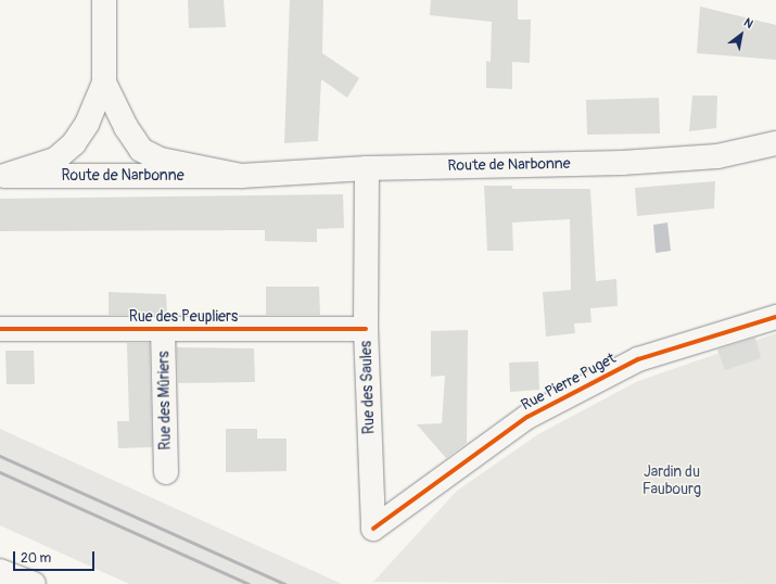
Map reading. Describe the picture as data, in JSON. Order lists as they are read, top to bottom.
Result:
{
  "streets": {
    "street": [
      "Route de Narbonne",
      "Rue des Peupliers",
      "Rue Pierre Puget",
      "Rue des Saules",
      "Rue des Mûriers"
    ]
  },
  "crossings": [
    ["Route de Narbonne", "Rue des Saules"],
    ["Rue des Peupliers", "Rue des Saules"],
    ["Rue des Peupliers", "Rue des Mûriers"],
    ["Rue Pierre Puget", "Rue des Saules"]
  ],
  "parks": ["Jardin du Faubourg"],
  "scale_bar": "20 m",
  "north": "top right"
}
